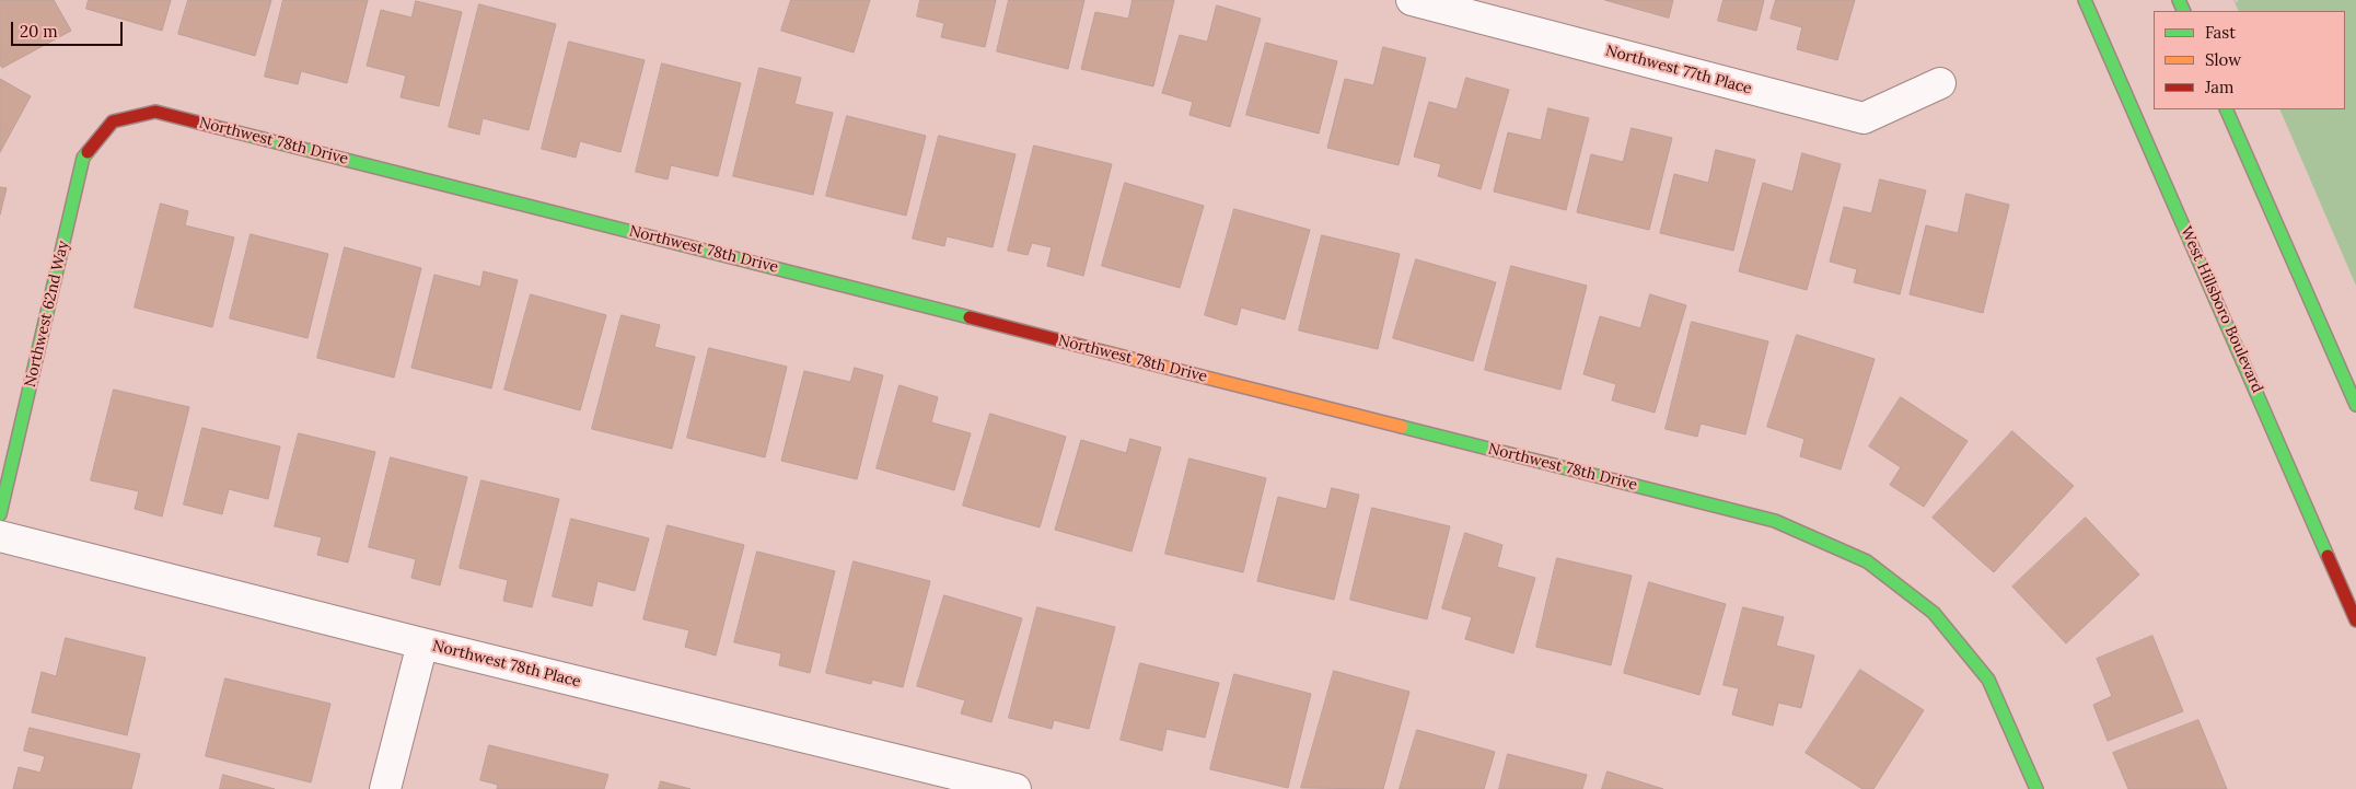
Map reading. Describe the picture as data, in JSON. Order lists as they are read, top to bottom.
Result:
{
  "streets": {
    "street": [
      "Northwest 77th Place",
      "Northwest 78th Drive",
      "West Hillsboro Boulevard",
      "Northwest 62nd Way",
      "Northwest 78th Place"
    ]
  },
  "crossings": [
    ["Northwest 78th Drive", "Northwest 62nd Way"]
  ],
  "legend": ["Fast", "Slow", "Jam"],
  "scale_bar": "20 m"
}
